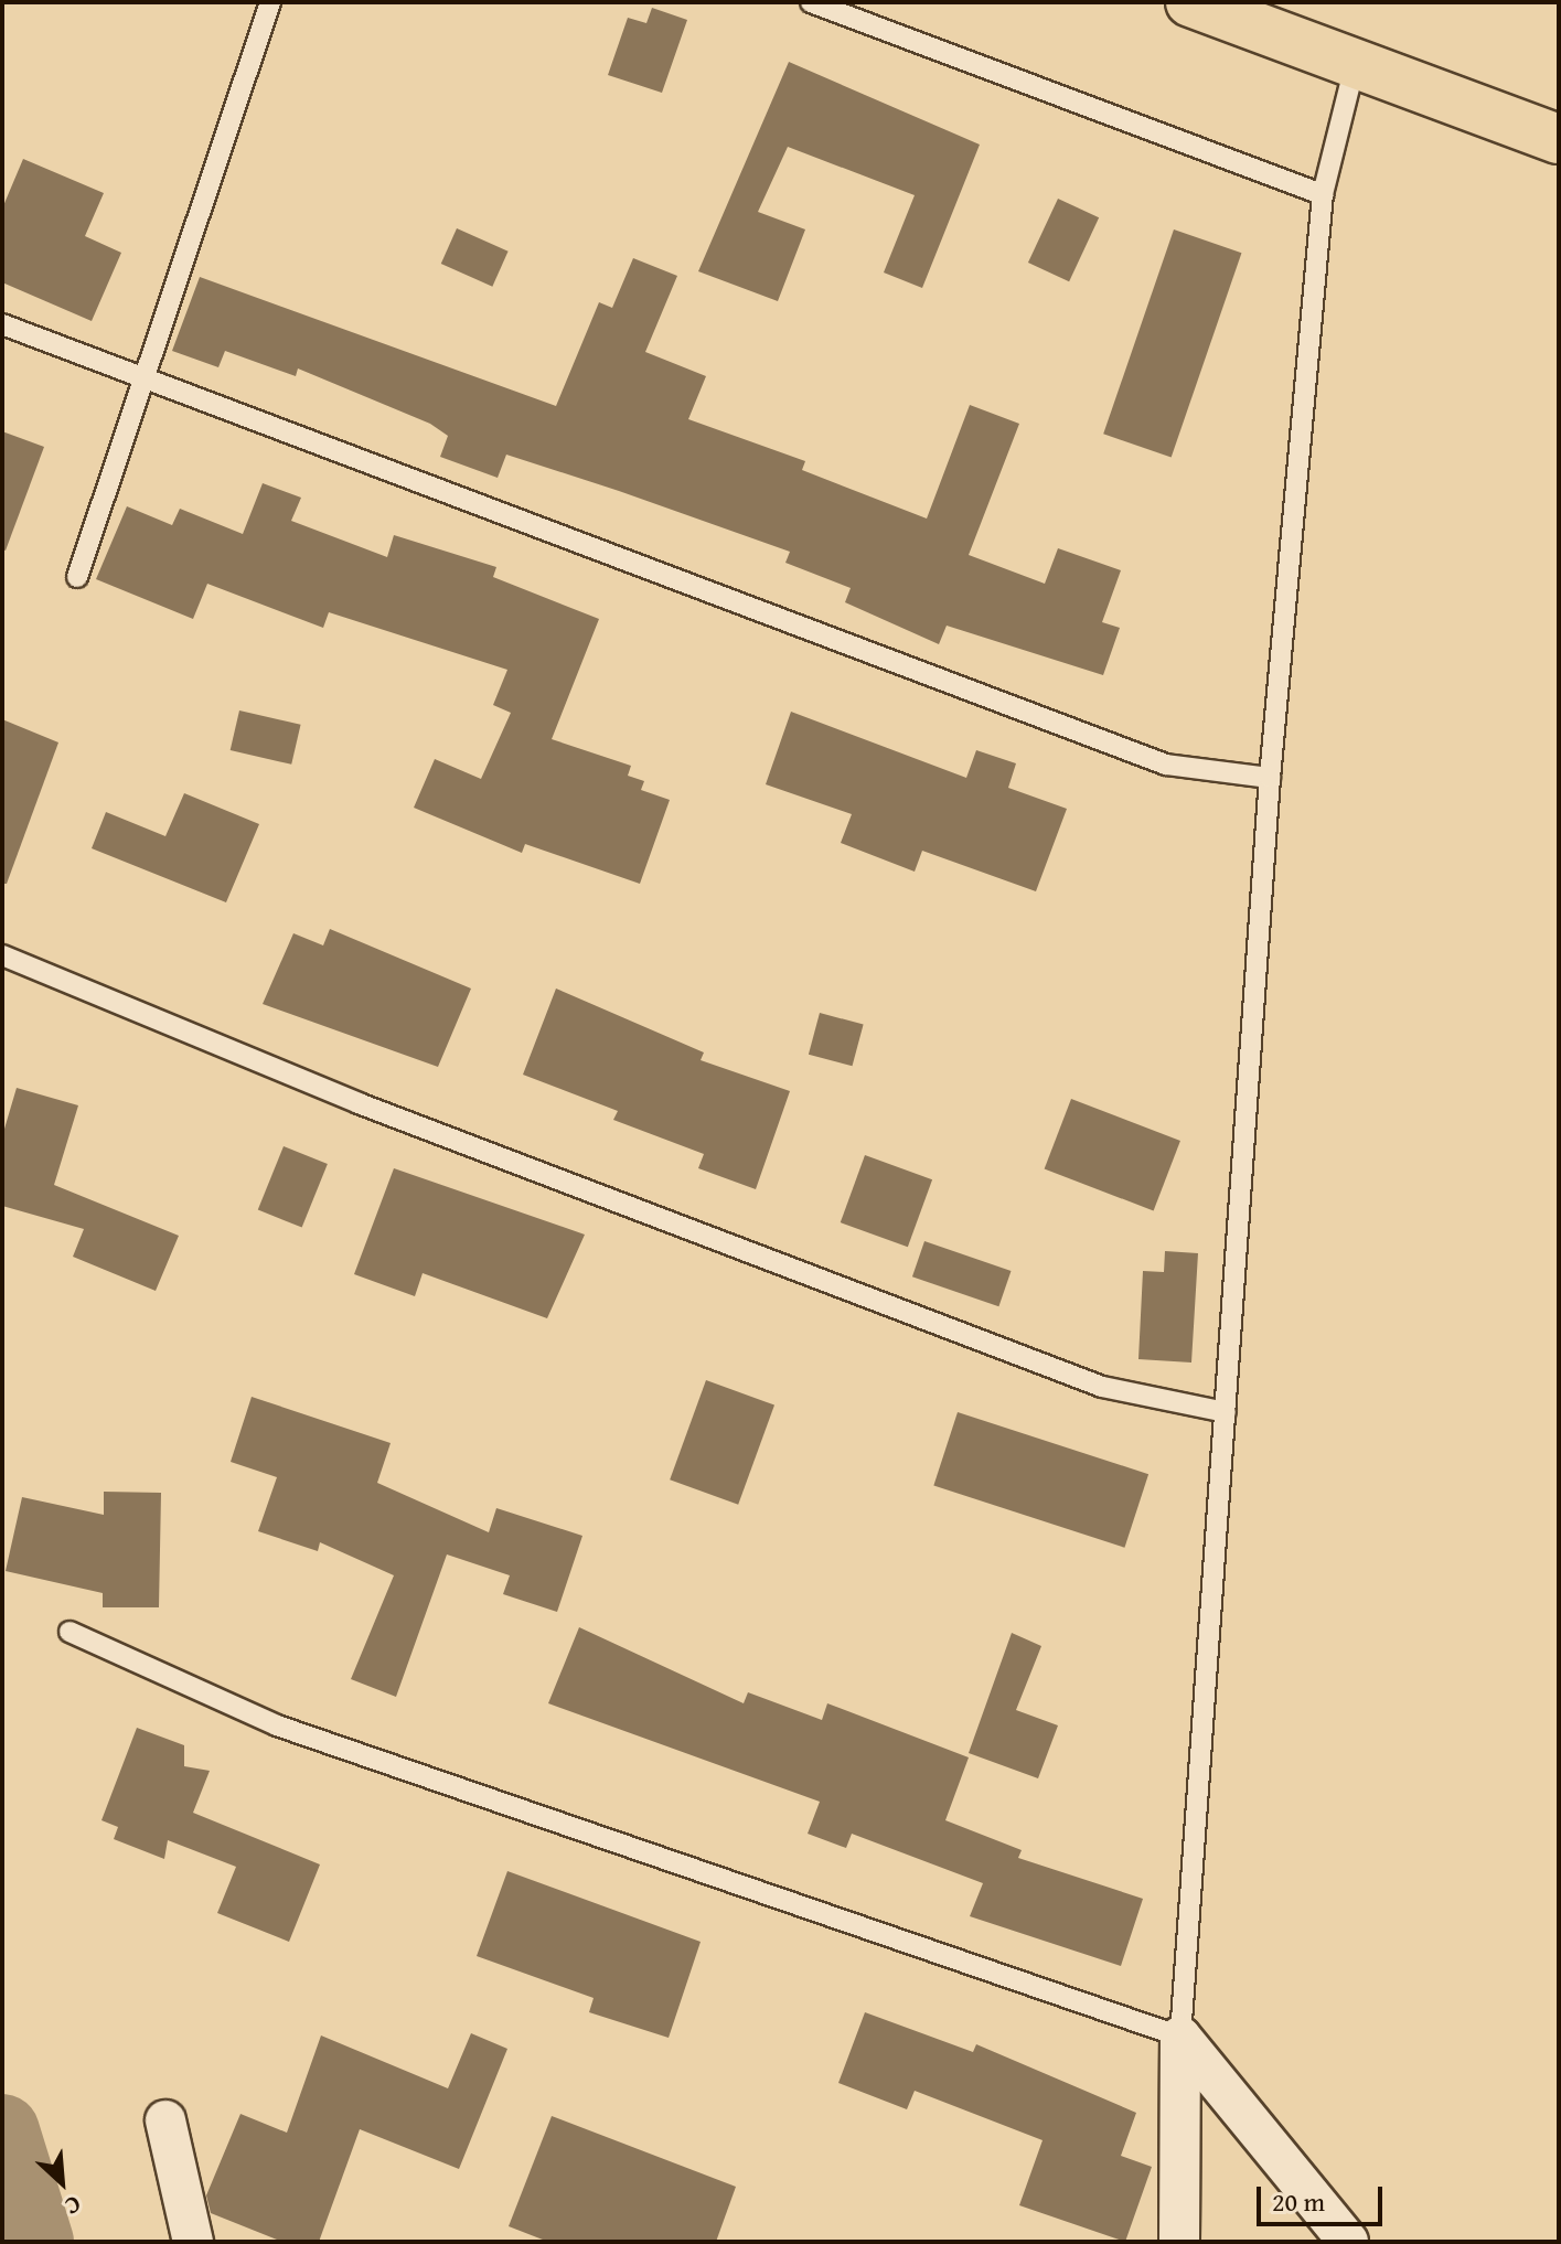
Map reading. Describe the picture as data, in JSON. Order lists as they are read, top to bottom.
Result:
{
  "scale_bar": "20 m",
  "north": "bottom right"
}
